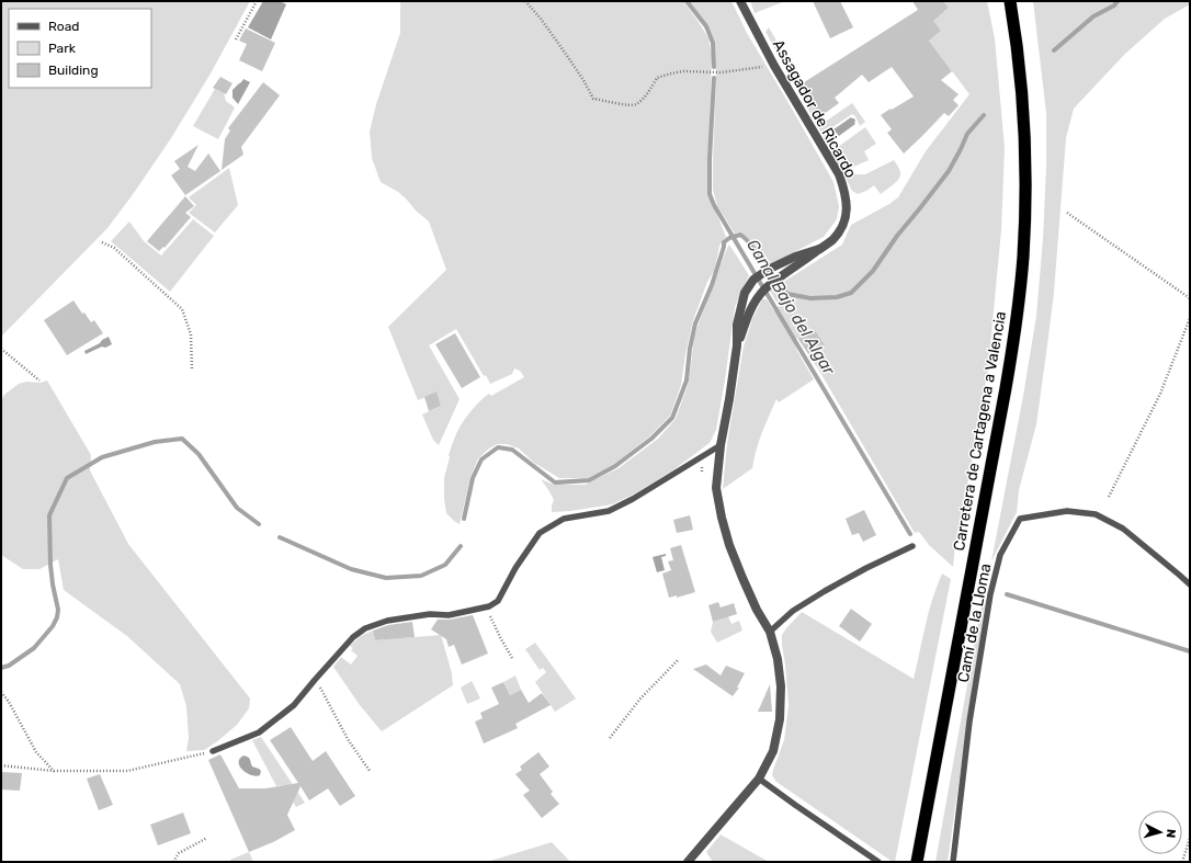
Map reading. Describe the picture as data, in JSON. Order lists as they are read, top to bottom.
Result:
{
  "streets": {
    "highway": ["Carretera de Cartagena a Valencia"],
    "street": ["Assagador de Ricardo"],
    "lane": ["Camí de la Lloma"]
  },
  "water": ["Canal Bajo del Algar"],
  "legend": ["Road", "Park", "Building"],
  "north": "right"
}
